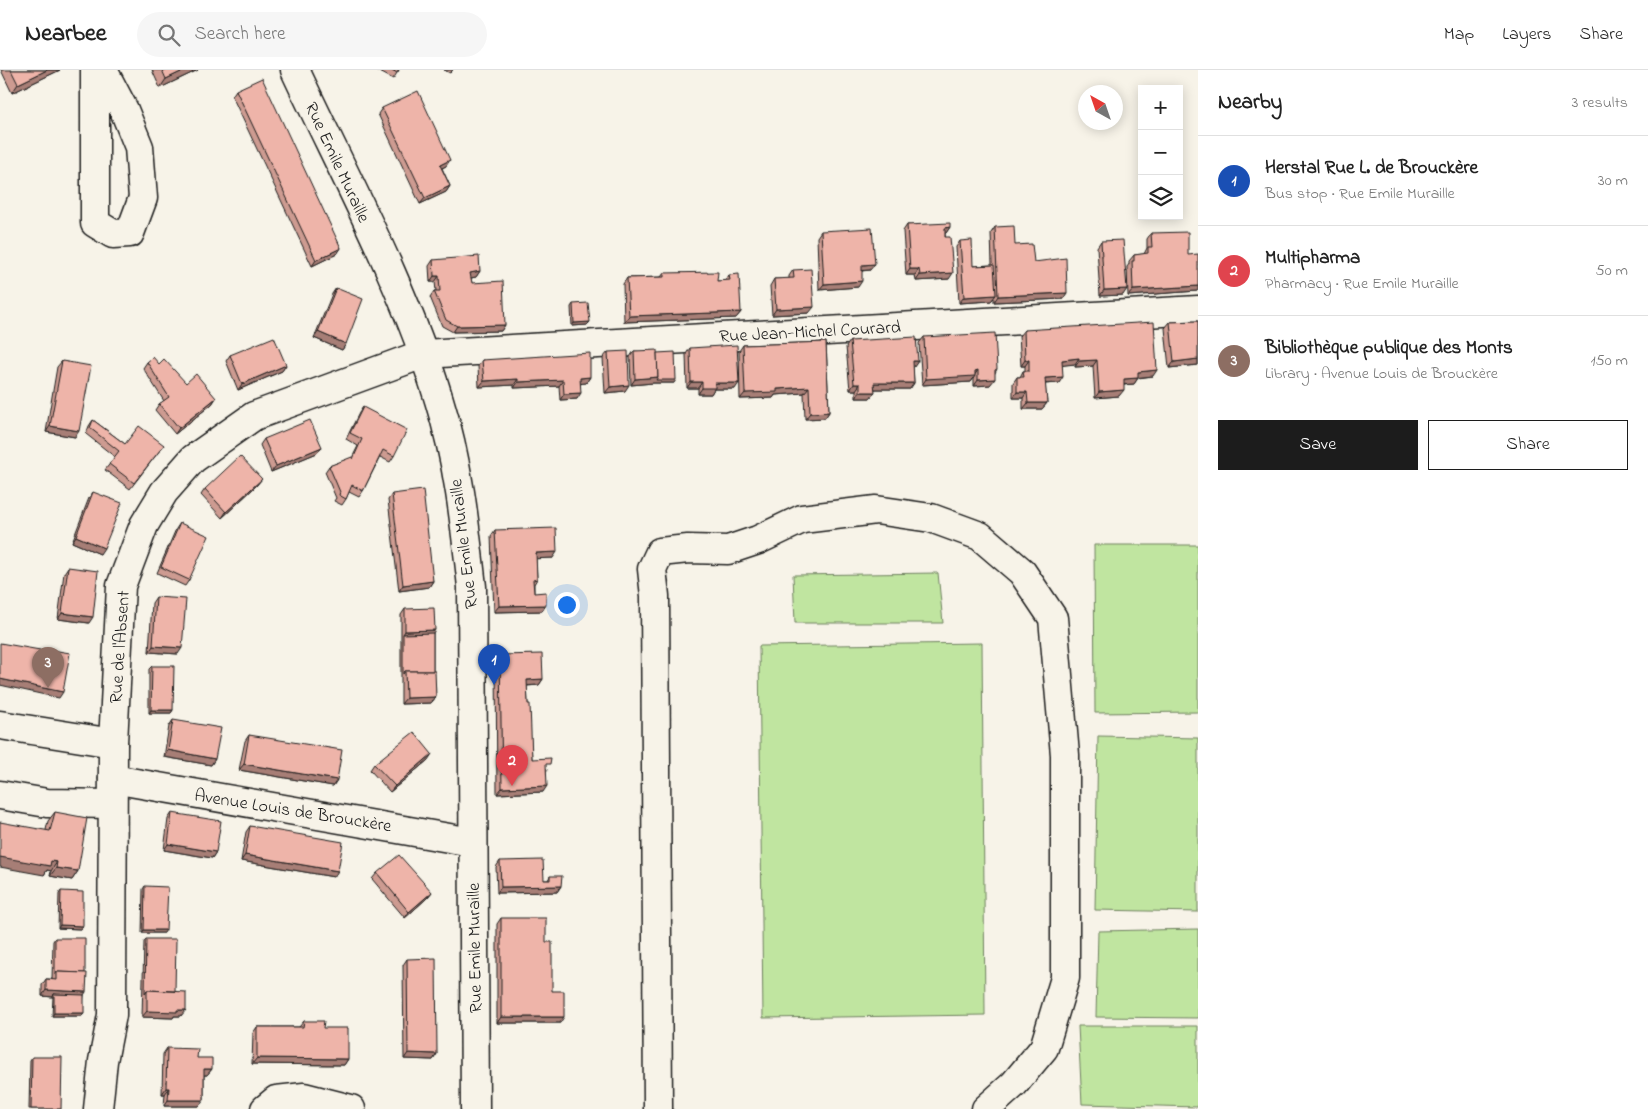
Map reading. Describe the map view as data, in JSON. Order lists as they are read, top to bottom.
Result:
{
  "streets": {
    "street": [
      "Rue Emile Muraille",
      "Rue Jean-Michel Courard",
      "Rue de l'Absent",
      "Avenue Louis de Brouckère"
    ]
  },
  "crossings": [
    ["Rue Emile Muraille", "Rue Jean-Michel Courard"],
    ["Rue Emile Muraille", "Rue de l'Absent"],
    ["Rue Emile Muraille", "Avenue Louis de Brouckère"],
    ["Rue Jean-Michel Courard", "Rue de l'Absent"],
    ["Rue de l'Absent", "Avenue Louis de Brouckère"]
  ],
  "north": "top left",
  "page": {
    "header": "Nearbee",
    "search": "Search here",
    "nav": ["Map", "Layers", "Share"],
    "heading": ["Nearby", "3 results"],
    "map_buttons": ["+", "−"],
    "list": [
      {
        "mark": "1",
        "name": "Herstal Rue L. de Brouckère",
        "note": "Bus stop · Rue Emile Muraille",
        "value": "30 m"
      },
      {
        "mark": "2",
        "name": "Multipharma",
        "note": "Pharmacy · Rue Emile Muraille",
        "value": "50 m"
      },
      {
        "mark": "3",
        "name": "Bibliothèque publique des Monts",
        "note": "Library · Avenue Louis de Brouckère",
        "value": "150 m"
      }
    ],
    "buttons": ["Save", "Share"],
    "pins": ["1", "3", "2"]
  }
}
